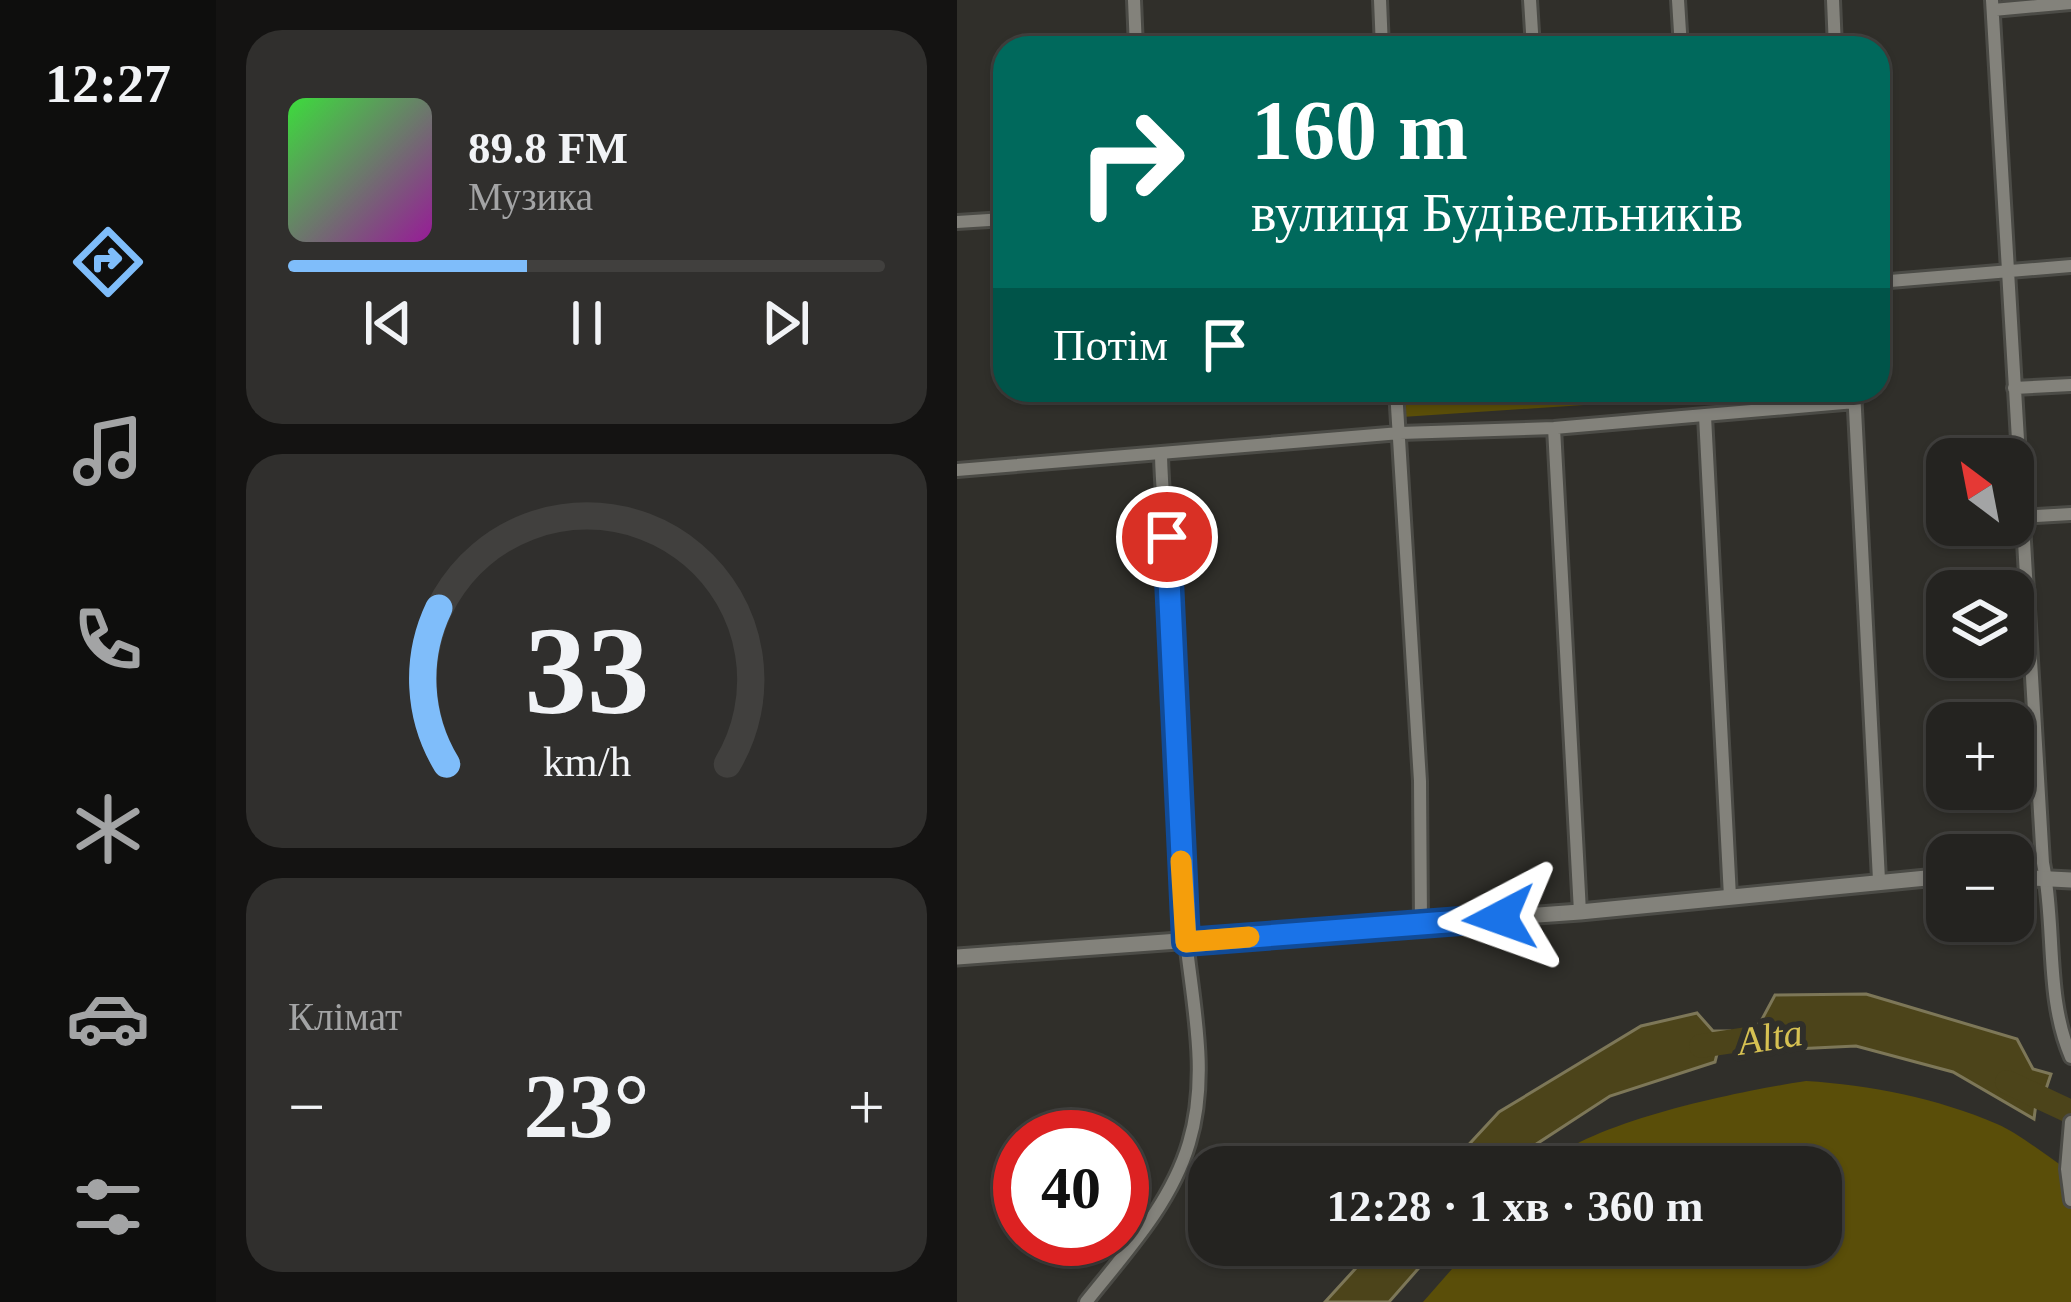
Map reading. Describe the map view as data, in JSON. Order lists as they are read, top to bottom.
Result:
{
  "water": ["Alta"],
  "north": "top left",
  "page": {
    "tabs": "12:27",
    "turn": ["160 m", "вулиця Будівельників"],
    "song": ["89.8 FM", "Музика"],
    "then": "Потім",
    "map_buttons": ["+", "−"],
    "tile": "Клімат",
    "heat": ["−", "23°", "+"],
    "limit": "40",
    "trip": "12:28 · 1 хв · 360 m",
    "gauge": ["33", "km/h"]
  }
}
